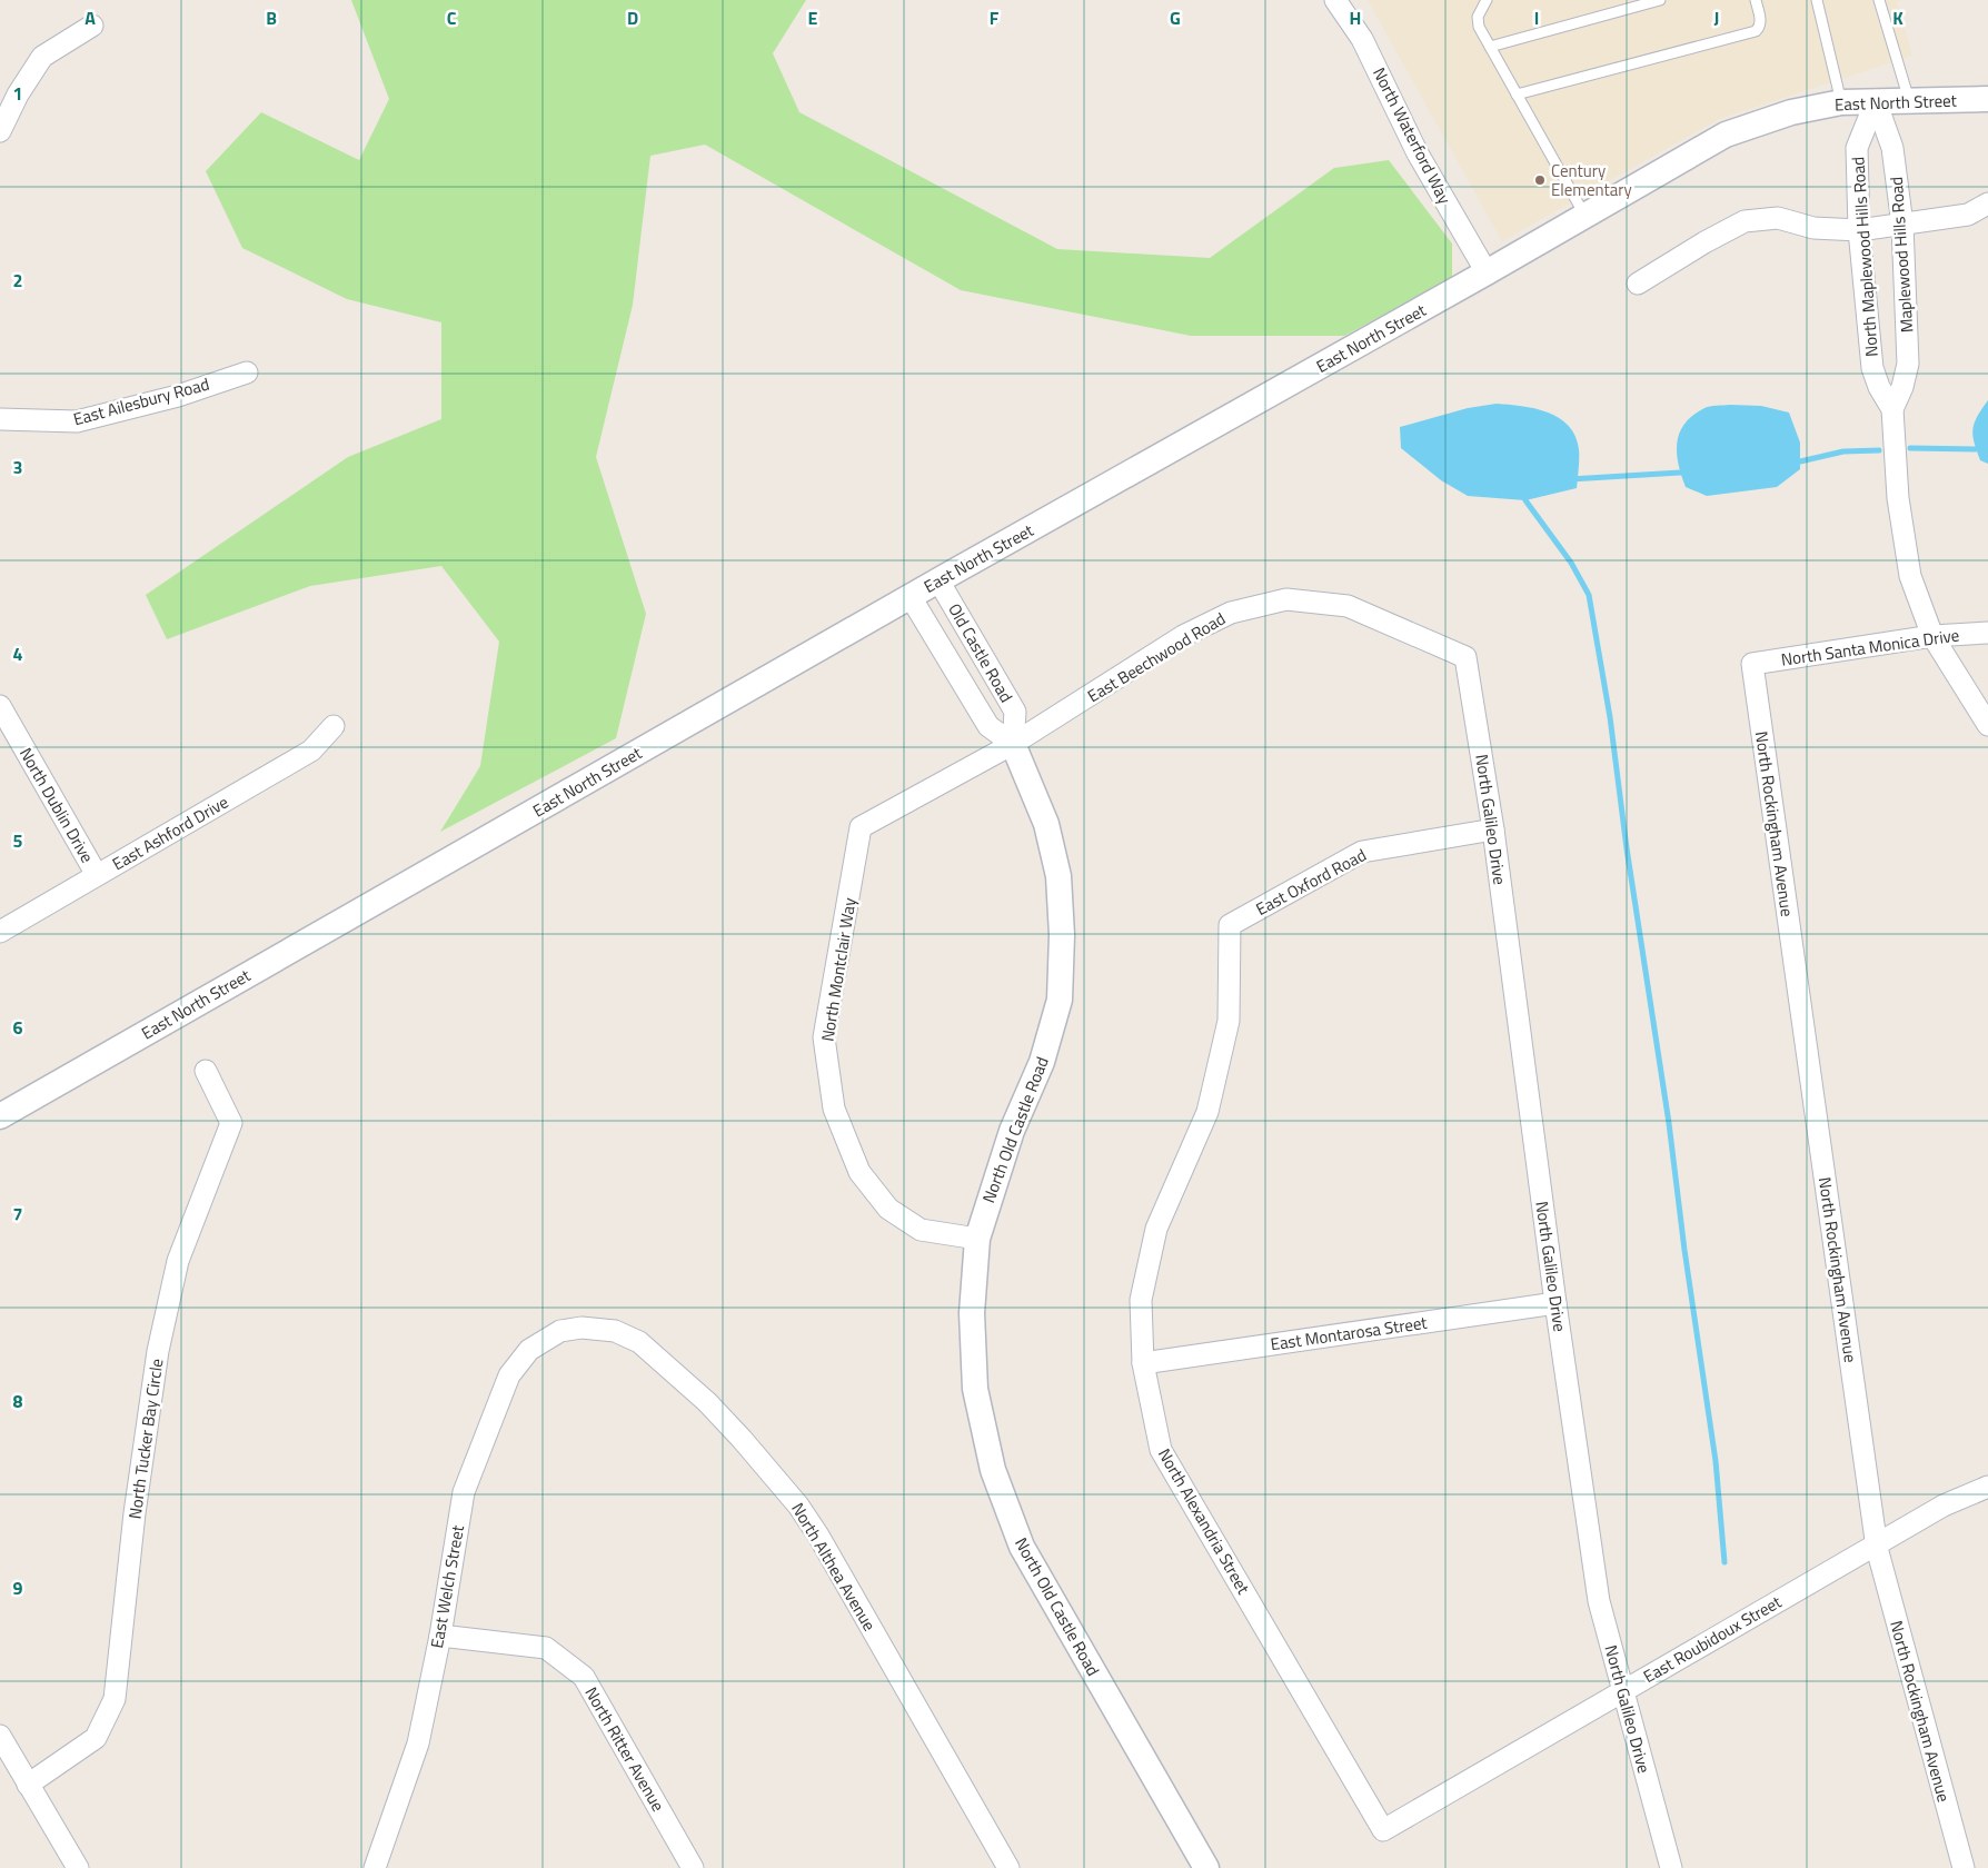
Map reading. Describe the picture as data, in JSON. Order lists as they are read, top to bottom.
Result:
{
  "streets": {
    "street": [
      "East North Street",
      "North Waterford Way",
      "Maplewood Hills Road",
      "North Maplewood Hills Road",
      "East Ailesbury Road",
      "North Santa Monica Drive",
      "Old Castle Road",
      "East Beechwood Road",
      "North Dublin Drive",
      "North Galileo Drive",
      "North Rockingham Avenue",
      "East Ashford Drive",
      "East Oxford Road",
      "North Montclair Way",
      "North Old Castle Road",
      "East Montarosa Street",
      "North Tucker Bay Circle",
      "North Alexandria Street",
      "North Althea Avenue",
      "East Welch Street",
      "East Roubidoux Street",
      "North Ritter Avenue"
    ]
  },
  "crossings": [
    ["East North Street", "North Waterford Way"],
    ["East North Street", "Maplewood Hills Road"],
    ["East North Street", "North Maplewood Hills Road"],
    ["East North Street", "Old Castle Road"],
    ["Maplewood Hills Road", "North Maplewood Hills Road"],
    ["North Maplewood Hills Road", "North Santa Monica Drive"],
    ["North Santa Monica Drive", "North Rockingham Avenue"],
    ["Old Castle Road", "East Beechwood Road"],
    ["Old Castle Road", "North Montclair Way"],
    ["Old Castle Road", "North Old Castle Road"],
    ["East Beechwood Road", "North Galileo Drive"],
    ["East Beechwood Road", "North Montclair Way"],
    ["East Beechwood Road", "North Old Castle Road"],
    ["North Dublin Drive", "East Ashford Drive"],
    ["North Galileo Drive", "East Oxford Road"],
    ["North Galileo Drive", "East Montarosa Street"],
    ["North Galileo Drive", "East Roubidoux Street"],
    ["North Rockingham Avenue", "East Roubidoux Street"],
    ["East Oxford Road", "North Alexandria Street"],
    ["North Montclair Way", "North Old Castle Road"],
    ["East Montarosa Street", "North Alexandria Street"],
    ["North Alexandria Street", "East Roubidoux Street"],
    ["North Althea Avenue", "East Welch Street"],
    ["East Welch Street", "North Ritter Avenue"]
  ],
  "places": ["Century Elementary"],
  "grid": {
    "columns": [
      "A",
      "B",
      "C",
      "D",
      "E",
      "F",
      "G",
      "H",
      "I",
      "J",
      "K"
    ],
    "rows": [
      "1",
      "2",
      "3",
      "4",
      "5",
      "6",
      "7",
      "8",
      "9"
    ]
  }
}
